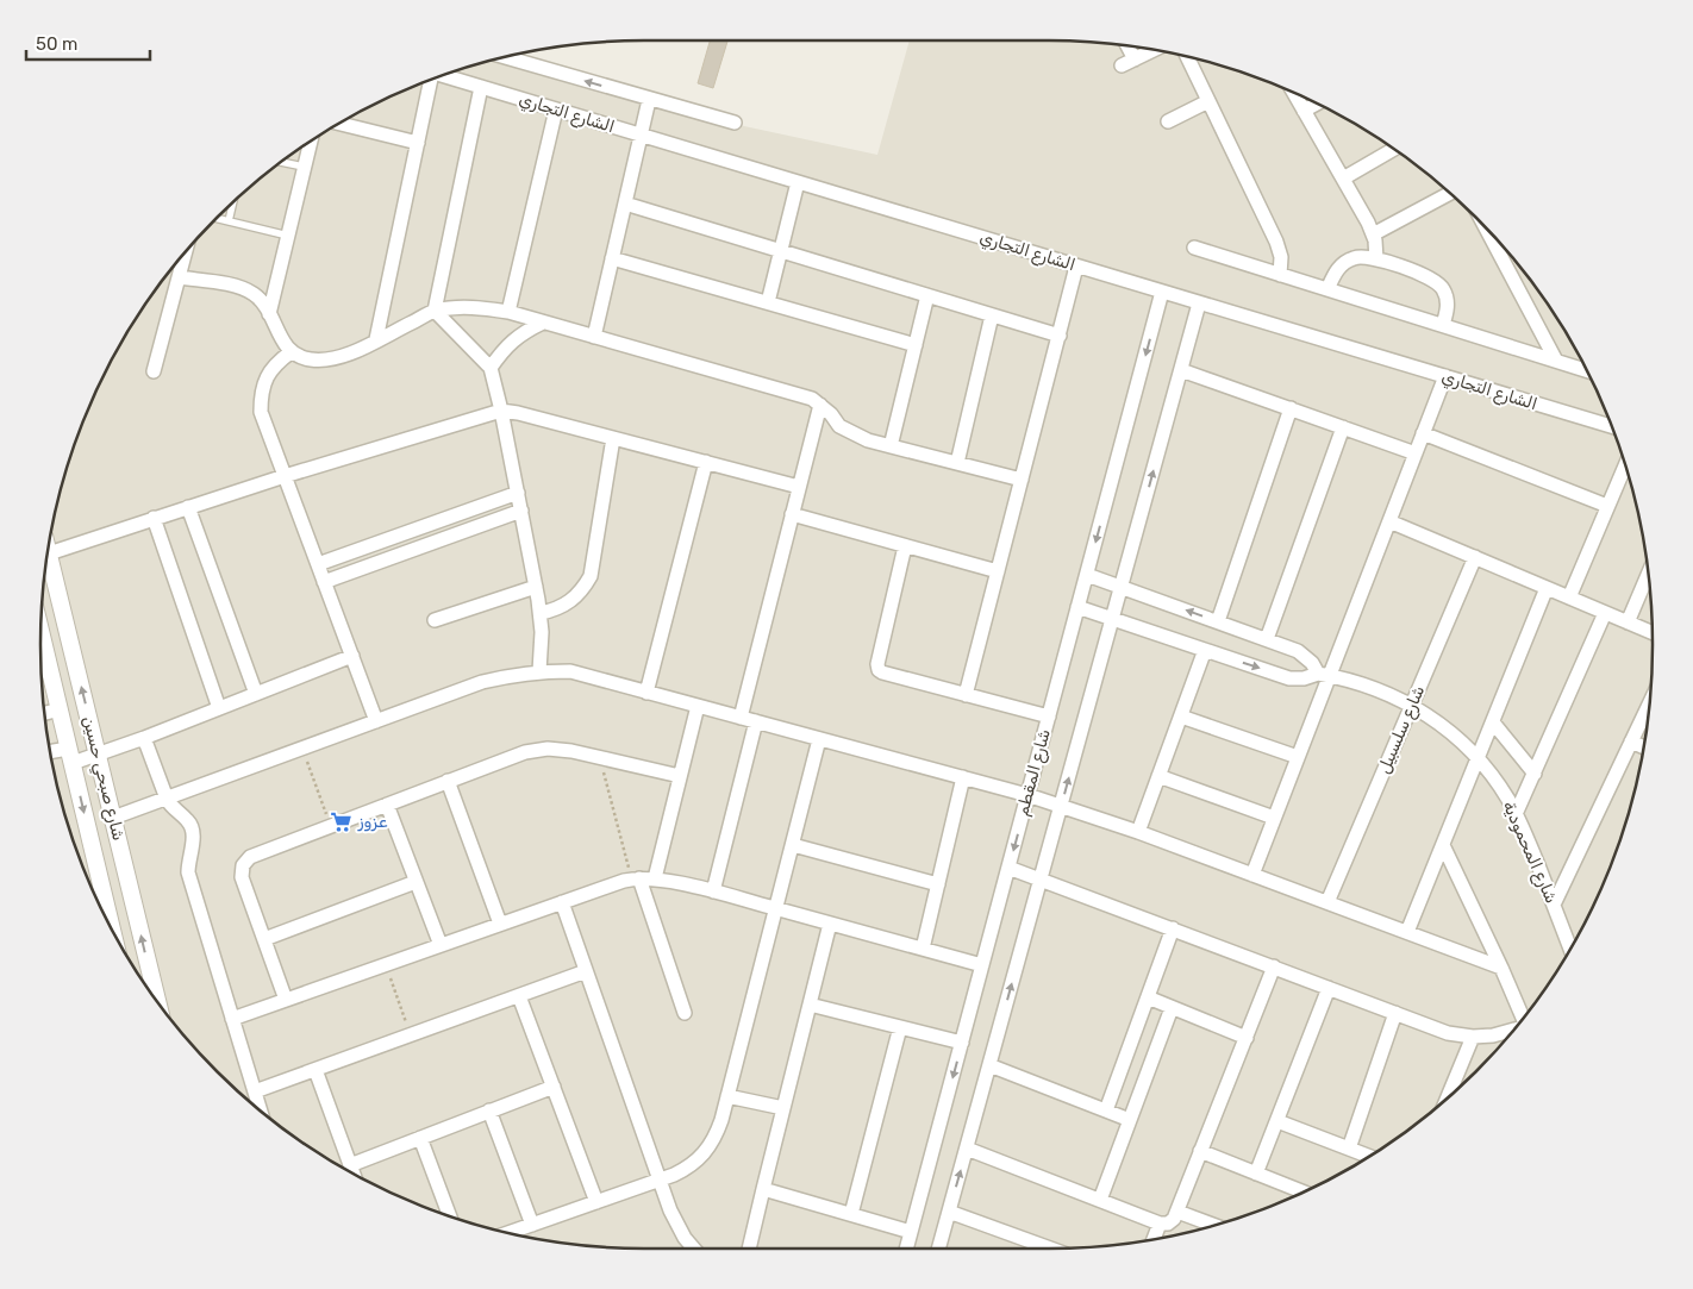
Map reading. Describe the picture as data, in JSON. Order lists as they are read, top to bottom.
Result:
{
  "streets": {
    "street": [
      "الشارع التجاري",
      "شارع سلسبيل",
      "شارع المقطم",
      "شارع صبحي حسين",
      "شارع المحمودية"
    ]
  },
  "crossings": [
    ["الشارع التجاري", "شارع المقطم"],
    ["شارع سلسبيل", "شارع المحمودية"]
  ],
  "places": {
    "supermarket": ["عزوز"]
  },
  "scale_bar": "50 m"
}
